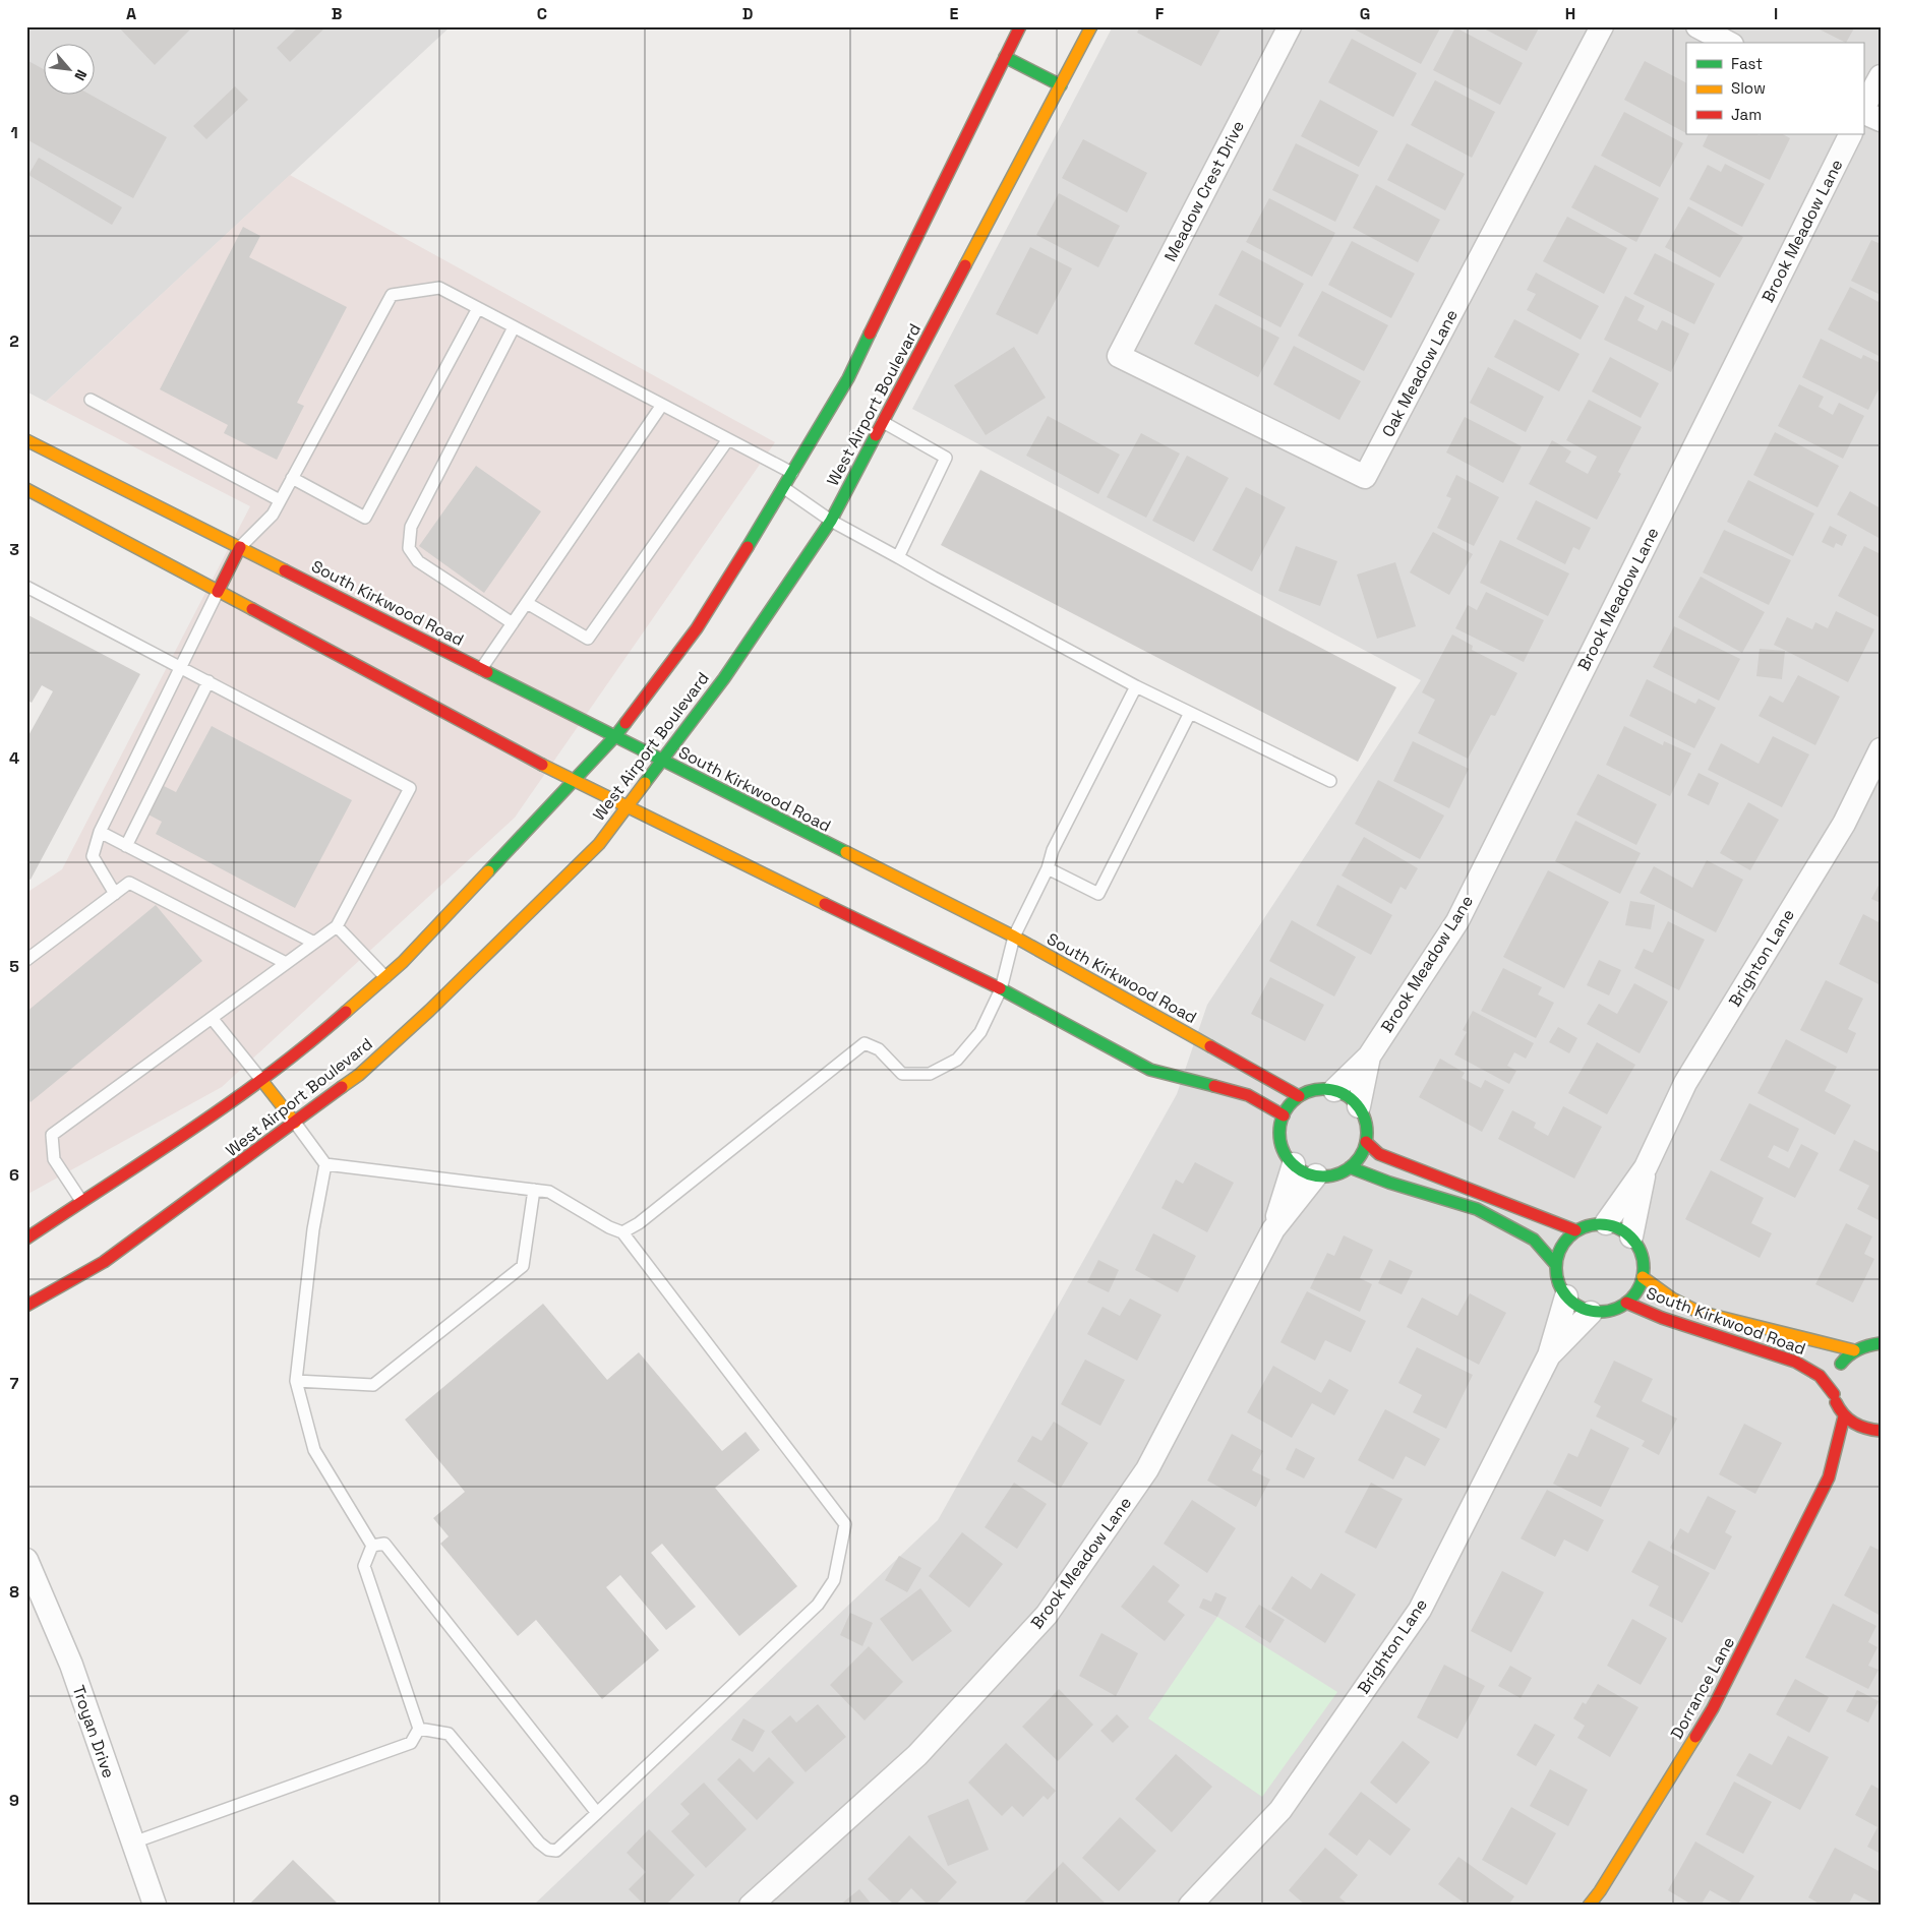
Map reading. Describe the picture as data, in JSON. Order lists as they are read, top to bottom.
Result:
{
  "streets": {
    "main road": ["West Airport Boulevard", "South Kirkwood Road", "Dorrance Lane"],
    "street": [
      "Meadow Crest Drive",
      "Brook Meadow Lane",
      "Oak Meadow Lane",
      "Brighton Lane",
      "Troyan Drive"
    ]
  },
  "crossings": [
    ["Meadow Crest Drive", "Oak Meadow Lane"],
    ["Brook Meadow Lane", "South Kirkwood Road"],
    ["West Airport Boulevard", "South Kirkwood Road"],
    ["South Kirkwood Road", "Brighton Lane"]
  ],
  "legend": ["Fast", "Slow", "Jam"],
  "north": "bottom right",
  "grid": {
    "columns": [
      "A",
      "B",
      "C",
      "D",
      "E",
      "F",
      "G",
      "H",
      "I"
    ],
    "rows": [
      "1",
      "2",
      "3",
      "4",
      "5",
      "6",
      "7",
      "8",
      "9"
    ]
  }
}
